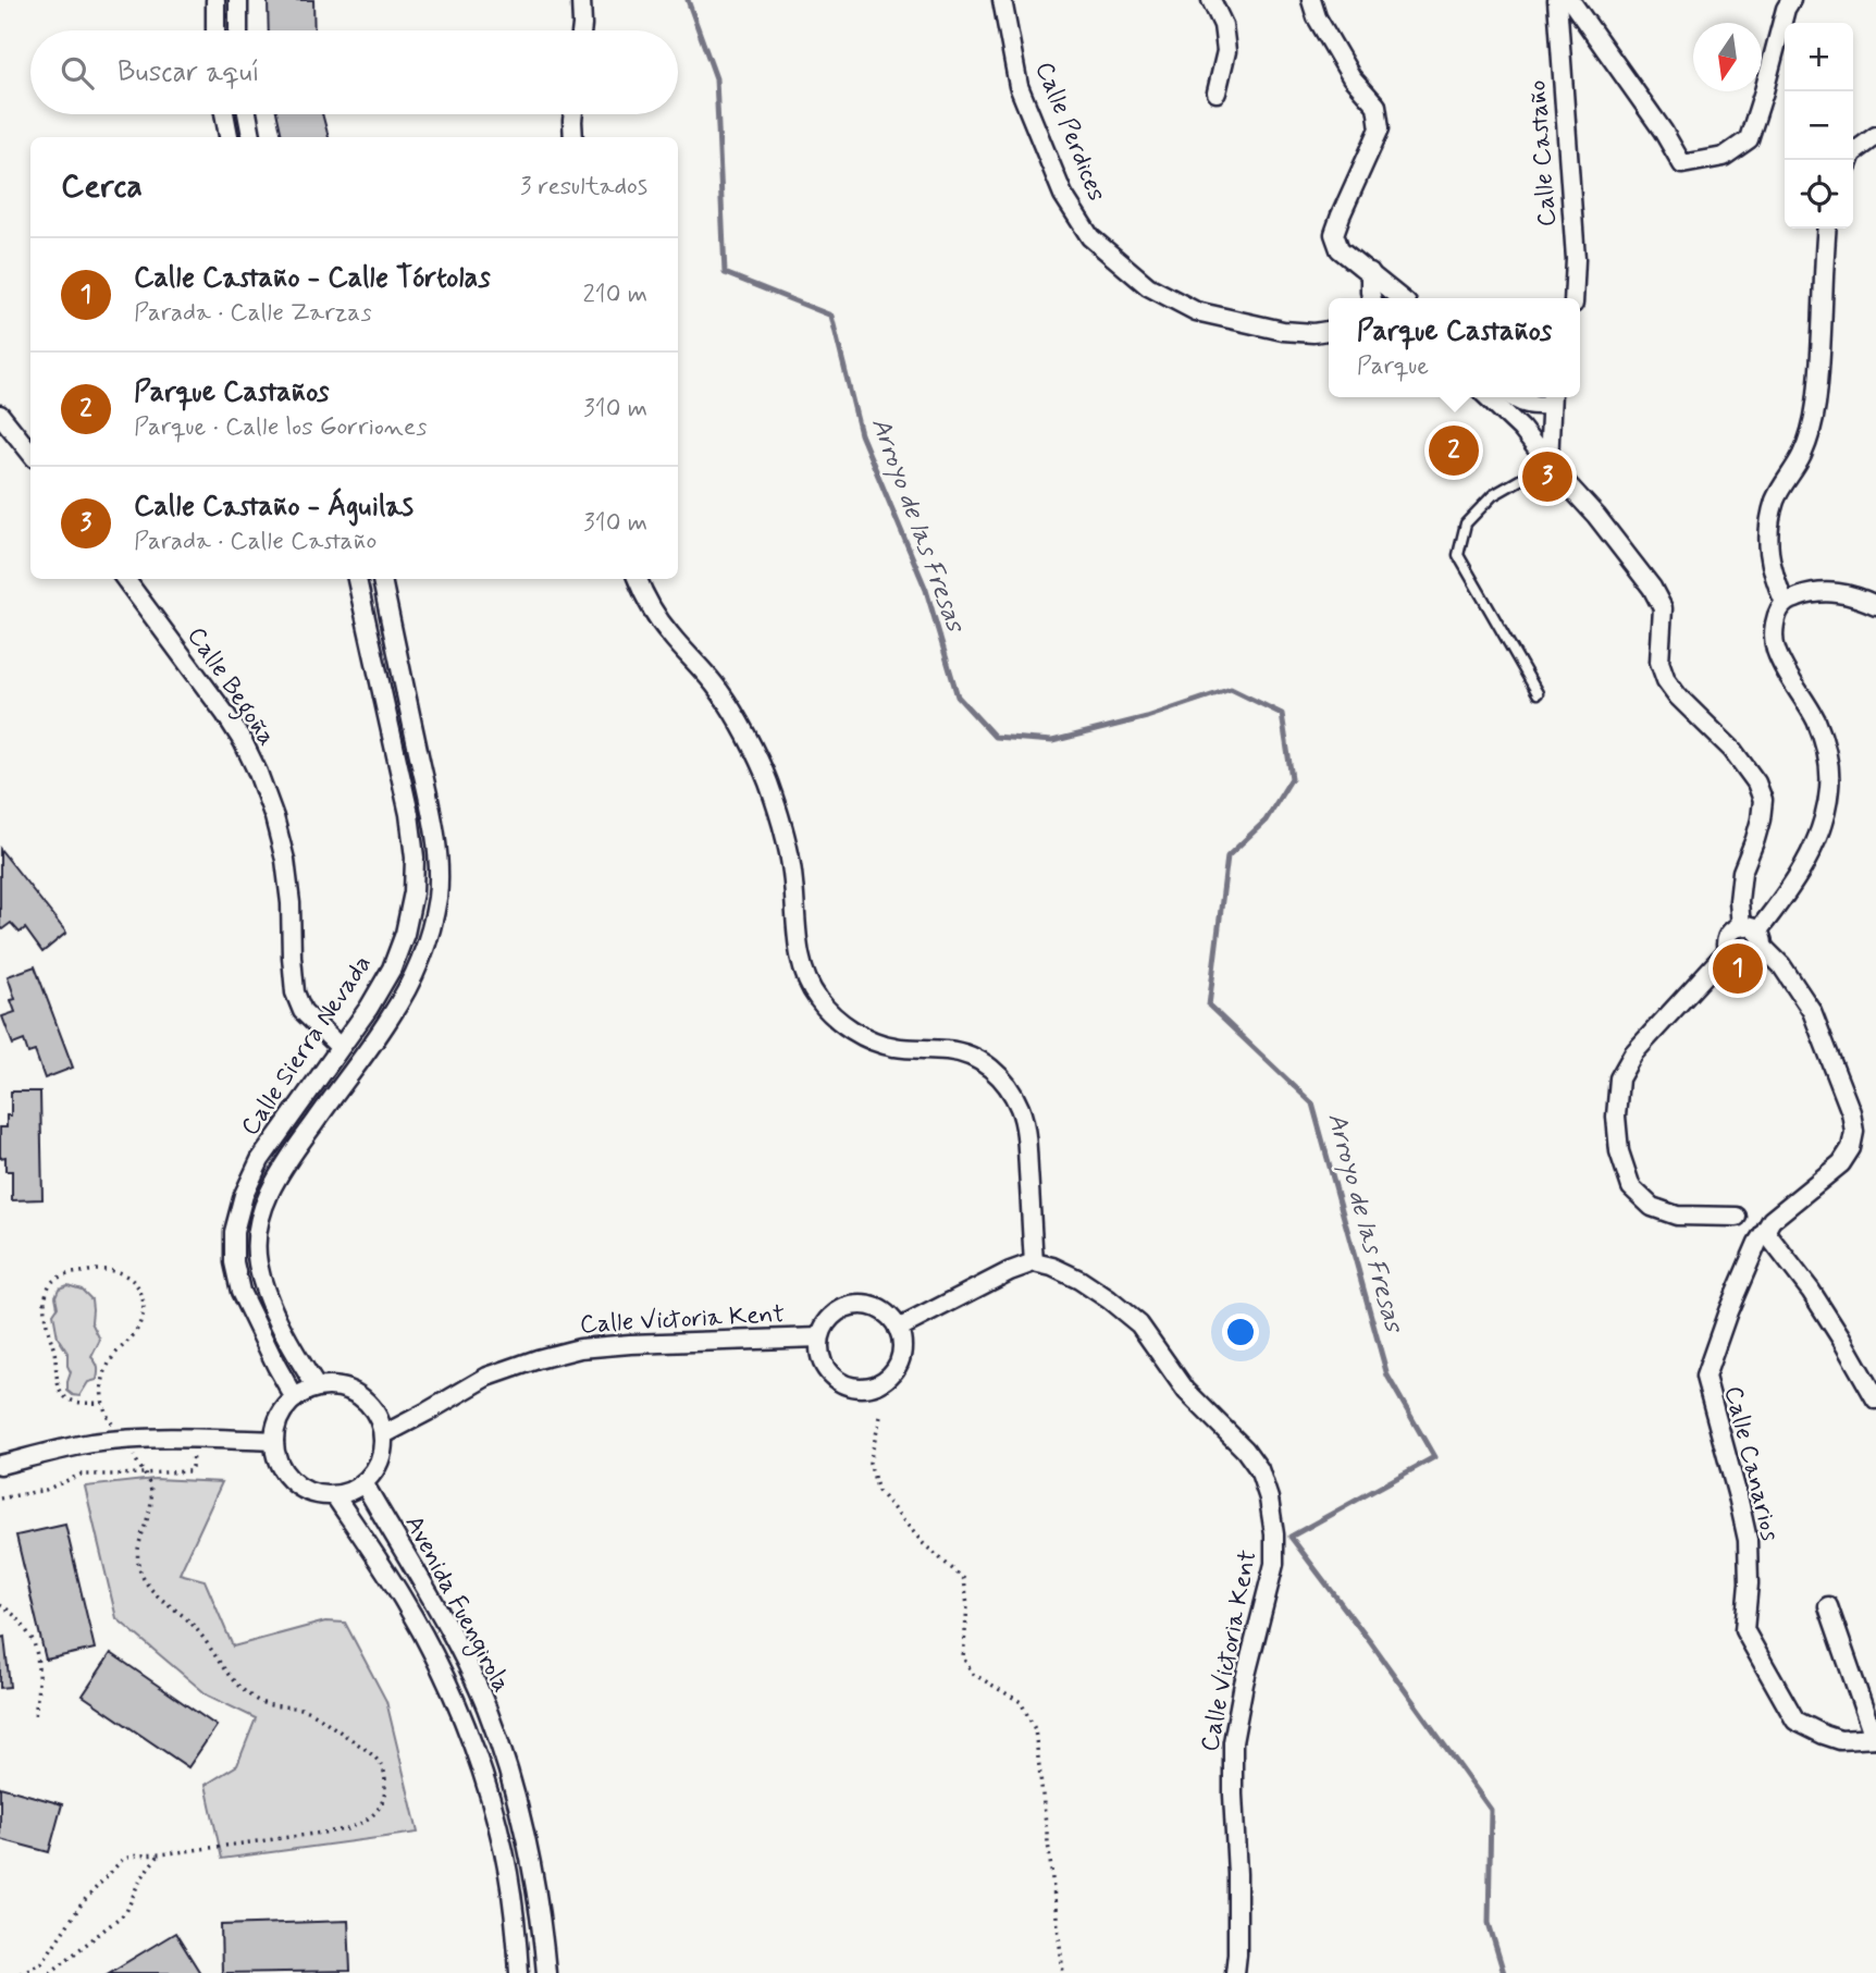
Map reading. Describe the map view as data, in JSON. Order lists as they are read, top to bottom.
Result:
{
  "streets": {
    "street": [
      "Calle Perdices",
      "Calle Castaño",
      "Calle Begoña",
      "Calle Sierra Nevada",
      "Calle Victoria Kent",
      "Calle Canarios",
      "Avenida Fuengirola"
    ]
  },
  "crossings": [
    ["Calle Begoña", "Calle Sierra Nevada"],
    ["Calle Sierra Nevada", "Calle Victoria Kent"],
    ["Calle Sierra Nevada", "Avenida Fuengirola"],
    ["Calle Victoria Kent", "Avenida Fuengirola"]
  ],
  "water": ["Arroyo de las Fresas"],
  "north": "bottom",
  "page": {
    "map_buttons": ["+", "−"],
    "search": "Buscar aquí",
    "heading": ["Cerca", "3 resultados"],
    "list": [
      {
        "mark": "1",
        "name": "Calle Castaño - Calle Tórtolas",
        "note": "Parada · Calle Zarzas",
        "value": "210 m"
      },
      {
        "mark": "2",
        "name": "Parque Castaños",
        "note": "Parque · Calle los Gorriones",
        "value": "310 m"
      },
      {
        "mark": "3",
        "name": "Calle Castaño - Águilas",
        "note": "Parada · Calle Castaño",
        "value": "310 m"
      }
    ],
    "popup": ["Parque Castaños", "Parque"],
    "pins": ["2", "3", "1"]
  }
}
